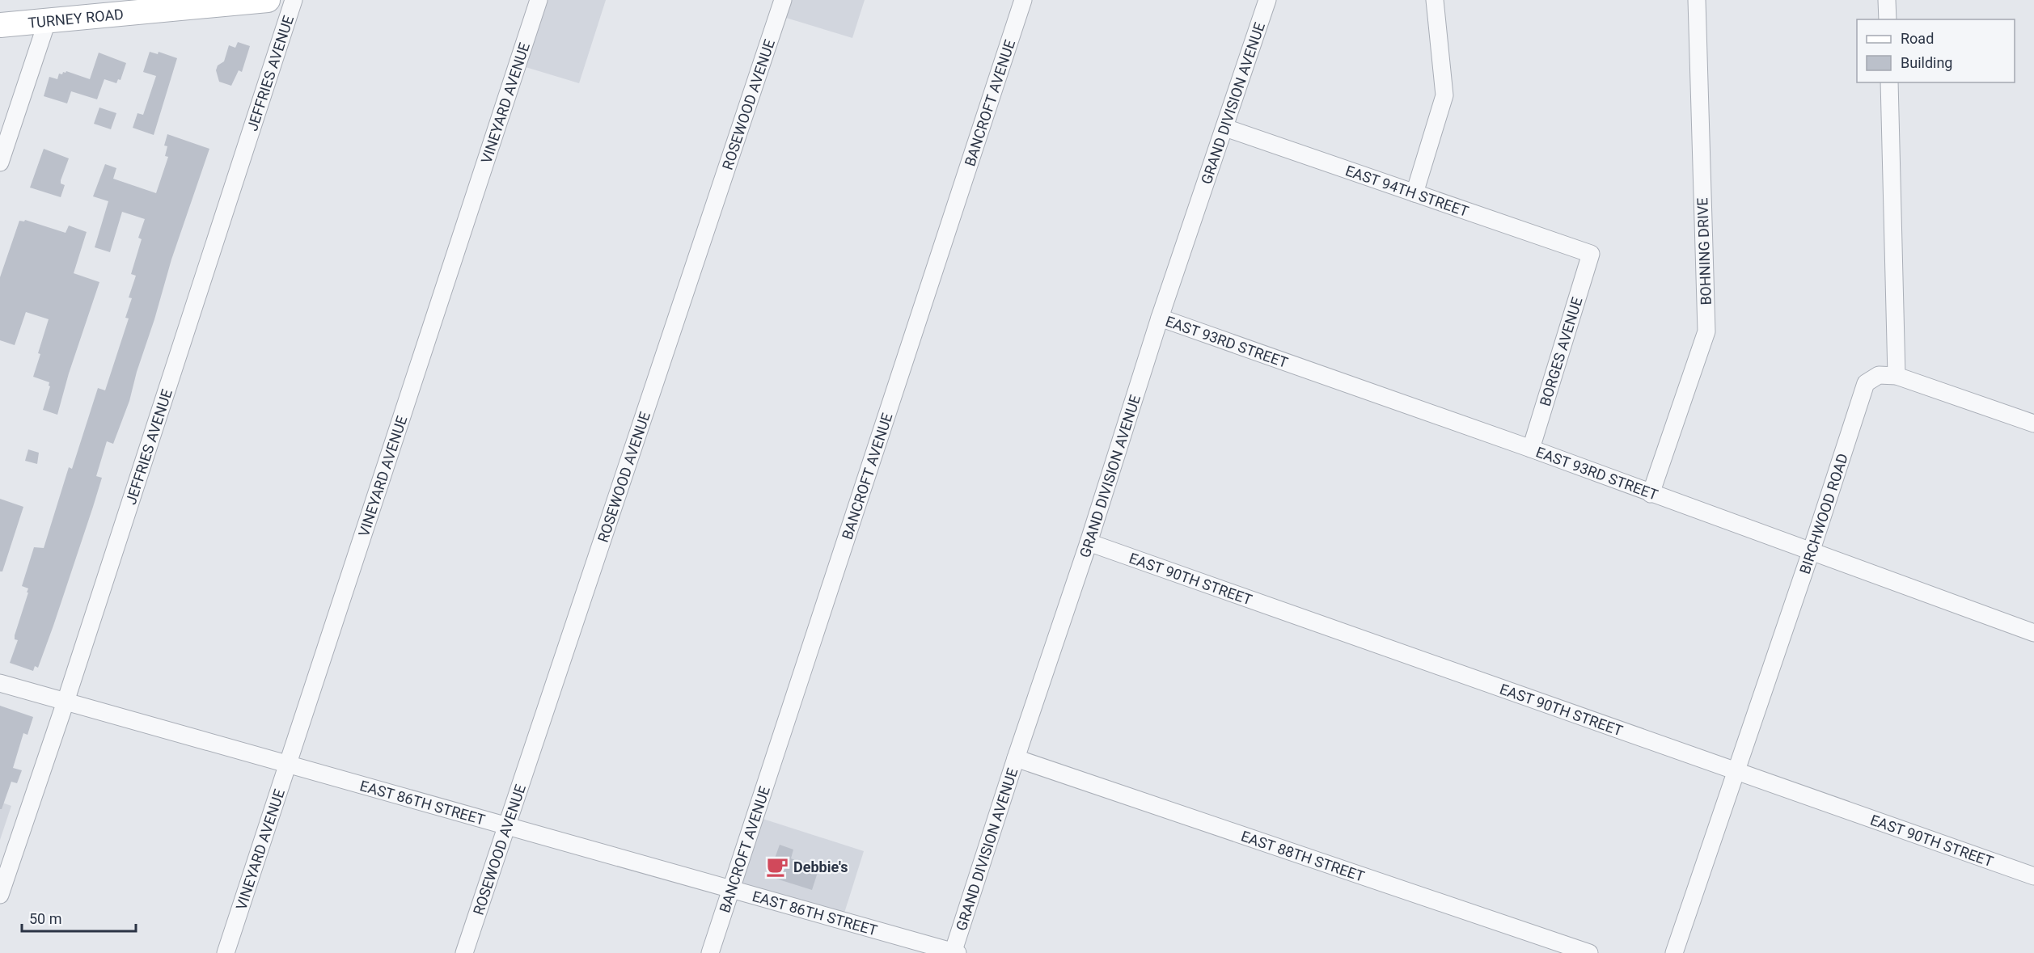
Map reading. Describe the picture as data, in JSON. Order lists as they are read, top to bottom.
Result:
{
  "streets": {
    "main road": ["TURNEY ROAD"],
    "street": [
      "JEFFRIES AVENUE",
      "VINEYARD AVENUE",
      "ROSEWOOD AVENUE",
      "BANCROFT AVENUE",
      "GRAND DIVISION AVENUE",
      "EAST 94TH STREET",
      "BOHNING DRIVE",
      "EAST 93RD STREET",
      "BORGES AVENUE",
      "BIRCHWOOD ROAD",
      "EAST 90TH STREET",
      "EAST 86TH STREET",
      "EAST 88TH STREET"
    ]
  },
  "crossings": [
    ["JEFFRIES AVENUE", "EAST 86TH STREET"],
    ["VINEYARD AVENUE", "EAST 86TH STREET"],
    ["ROSEWOOD AVENUE", "EAST 86TH STREET"],
    ["BANCROFT AVENUE", "EAST 86TH STREET"],
    ["GRAND DIVISION AVENUE", "EAST 94TH STREET"],
    ["GRAND DIVISION AVENUE", "EAST 93RD STREET"],
    ["GRAND DIVISION AVENUE", "EAST 90TH STREET"],
    ["GRAND DIVISION AVENUE", "EAST 86TH STREET"],
    ["GRAND DIVISION AVENUE", "EAST 88TH STREET"],
    ["EAST 94TH STREET", "BORGES AVENUE"],
    ["BOHNING DRIVE", "EAST 93RD STREET"],
    ["EAST 93RD STREET", "BORGES AVENUE"],
    ["EAST 93RD STREET", "BIRCHWOOD ROAD"],
    ["BIRCHWOOD ROAD", "EAST 90TH STREET"]
  ],
  "places": {
    "cafe": ["Debbie's"]
  },
  "legend": ["Road", "Building"],
  "scale_bar": "50 m"
}
